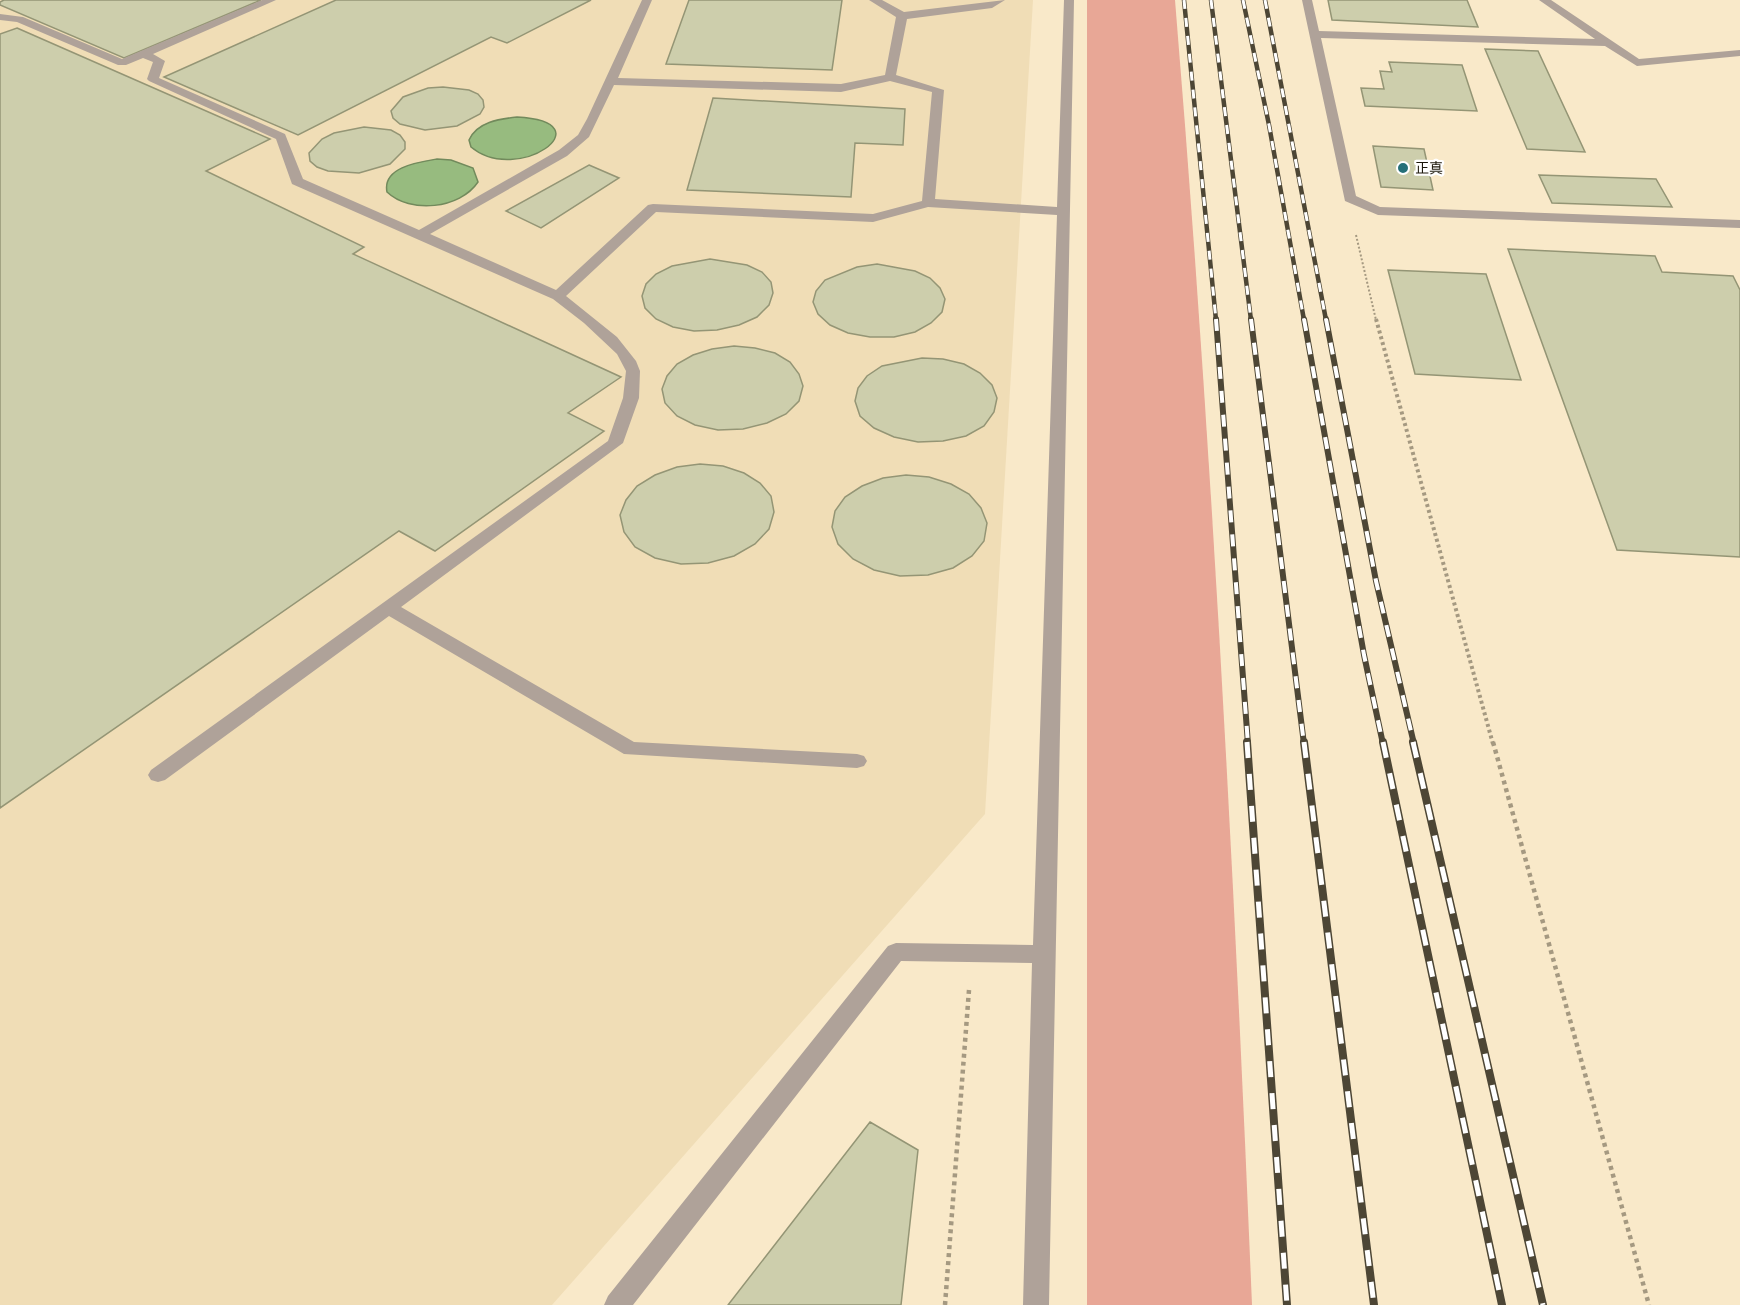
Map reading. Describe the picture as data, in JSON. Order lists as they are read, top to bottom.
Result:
{
  "places": ["正真"]
}
